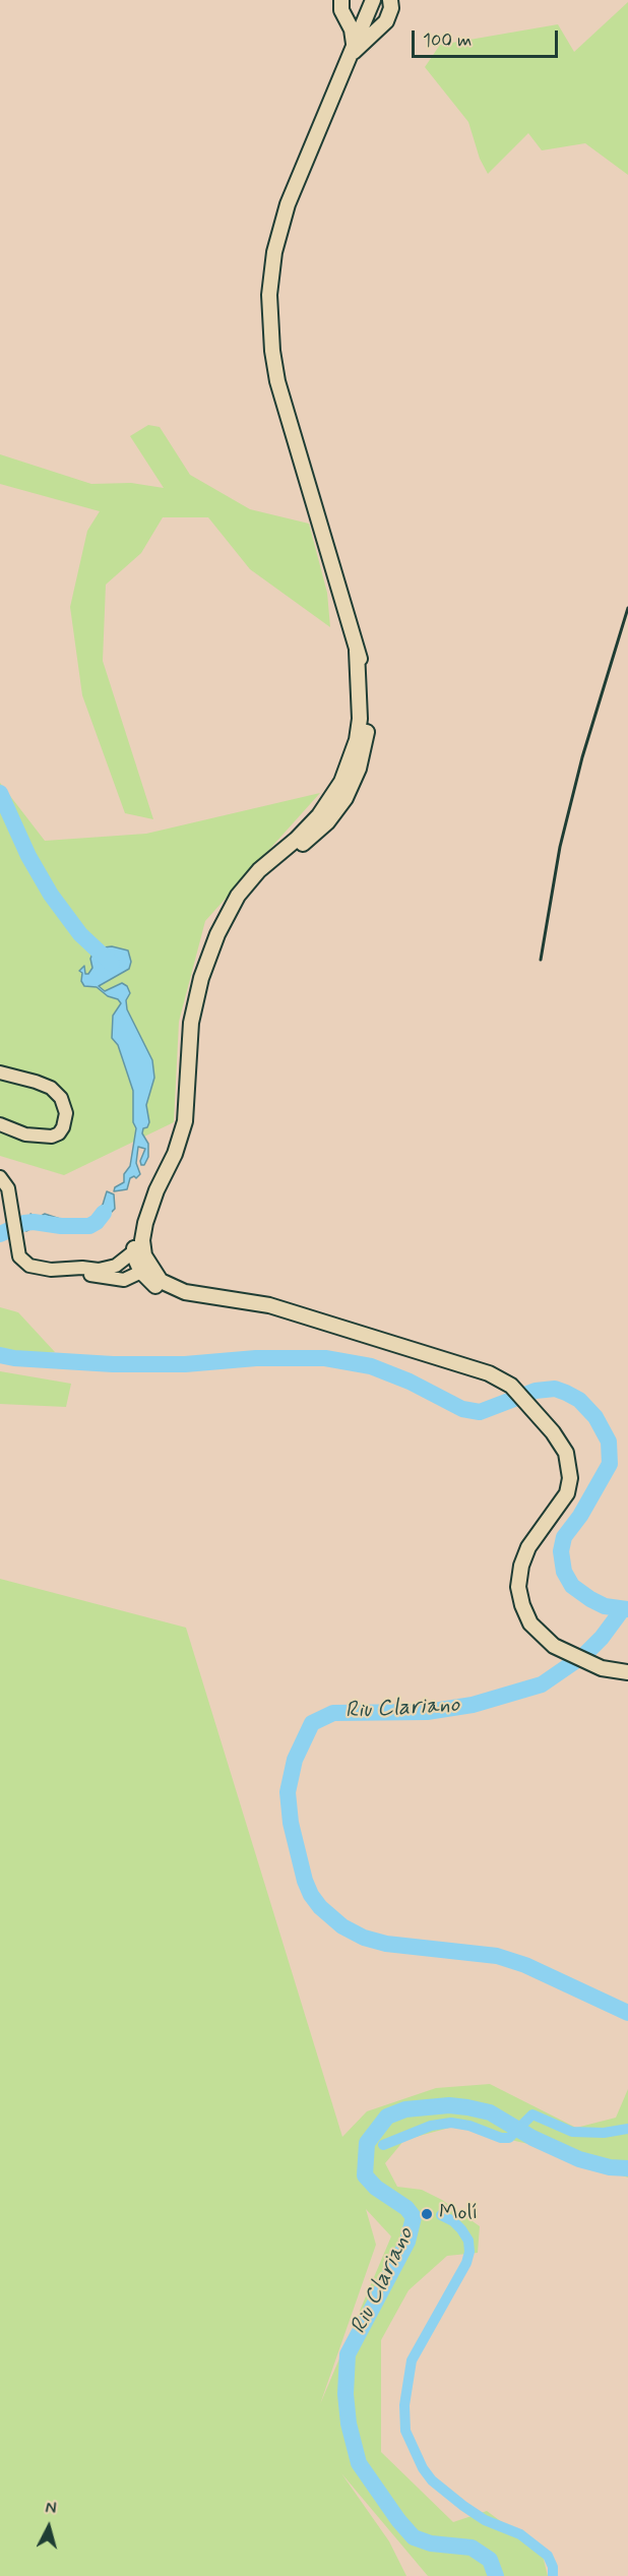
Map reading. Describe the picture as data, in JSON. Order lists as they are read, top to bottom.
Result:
{
  "water": ["Riu Clariano"],
  "places": ["Molí"],
  "scale_bar": "100 m",
  "north": "top"
}
